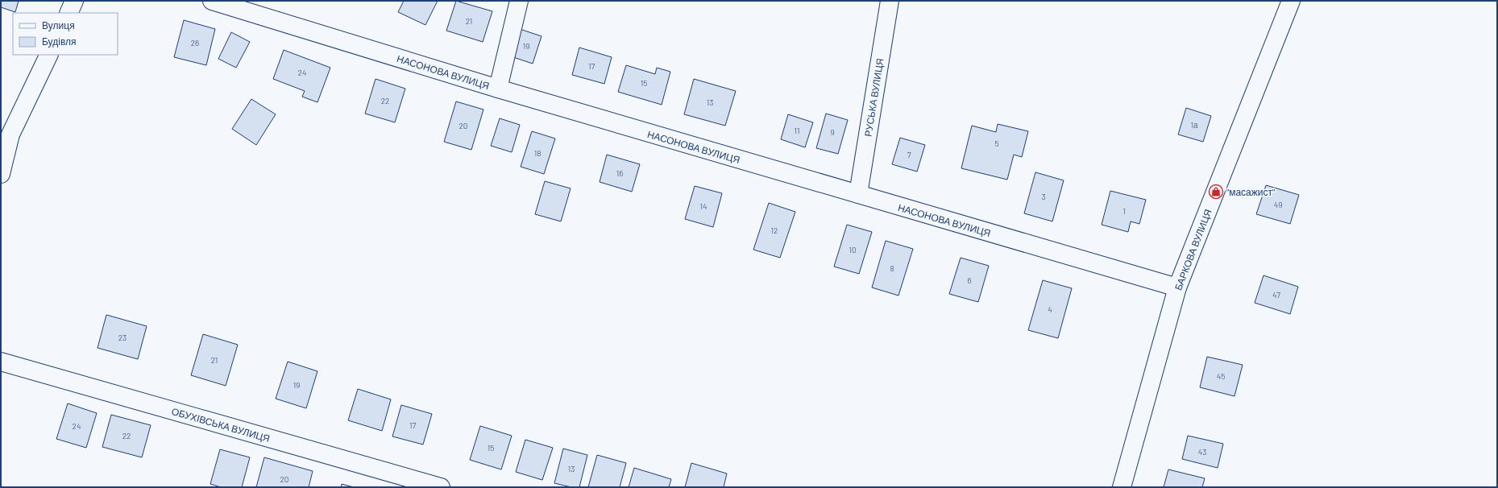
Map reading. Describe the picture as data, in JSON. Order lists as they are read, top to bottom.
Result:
{
  "streets": {
    "street": [
      "НАСОНОВА ВУЛИЦЯ",
      "РУСЬКА ВУЛИЦЯ",
      "БАРКОВА ВУЛИЦЯ",
      "ОБУХІВСЬКА ВУЛИЦЯ"
    ]
  },
  "crossings": [
    ["НАСОНОВА ВУЛИЦЯ", "РУСЬКА ВУЛИЦЯ"],
    ["НАСОНОВА ВУЛИЦЯ", "БАРКОВА ВУЛИЦЯ"]
  ],
  "places": {
    "shop": ["\"масажист\""]
  },
  "house_numbers": [
    "21",
    "26",
    "19",
    "17",
    "24",
    "15",
    "22",
    "13",
    "1а",
    "20",
    "11",
    "9",
    "5",
    "18",
    "7",
    "16",
    "3",
    "49",
    "14",
    "1",
    "12",
    "10",
    "8",
    "6",
    "47",
    "4",
    "23",
    "21",
    "45",
    "19",
    "17",
    "24",
    "22",
    "15",
    "43",
    "13",
    "20"
  ],
  "legend": ["Вулиця", "Будівля"]
}
